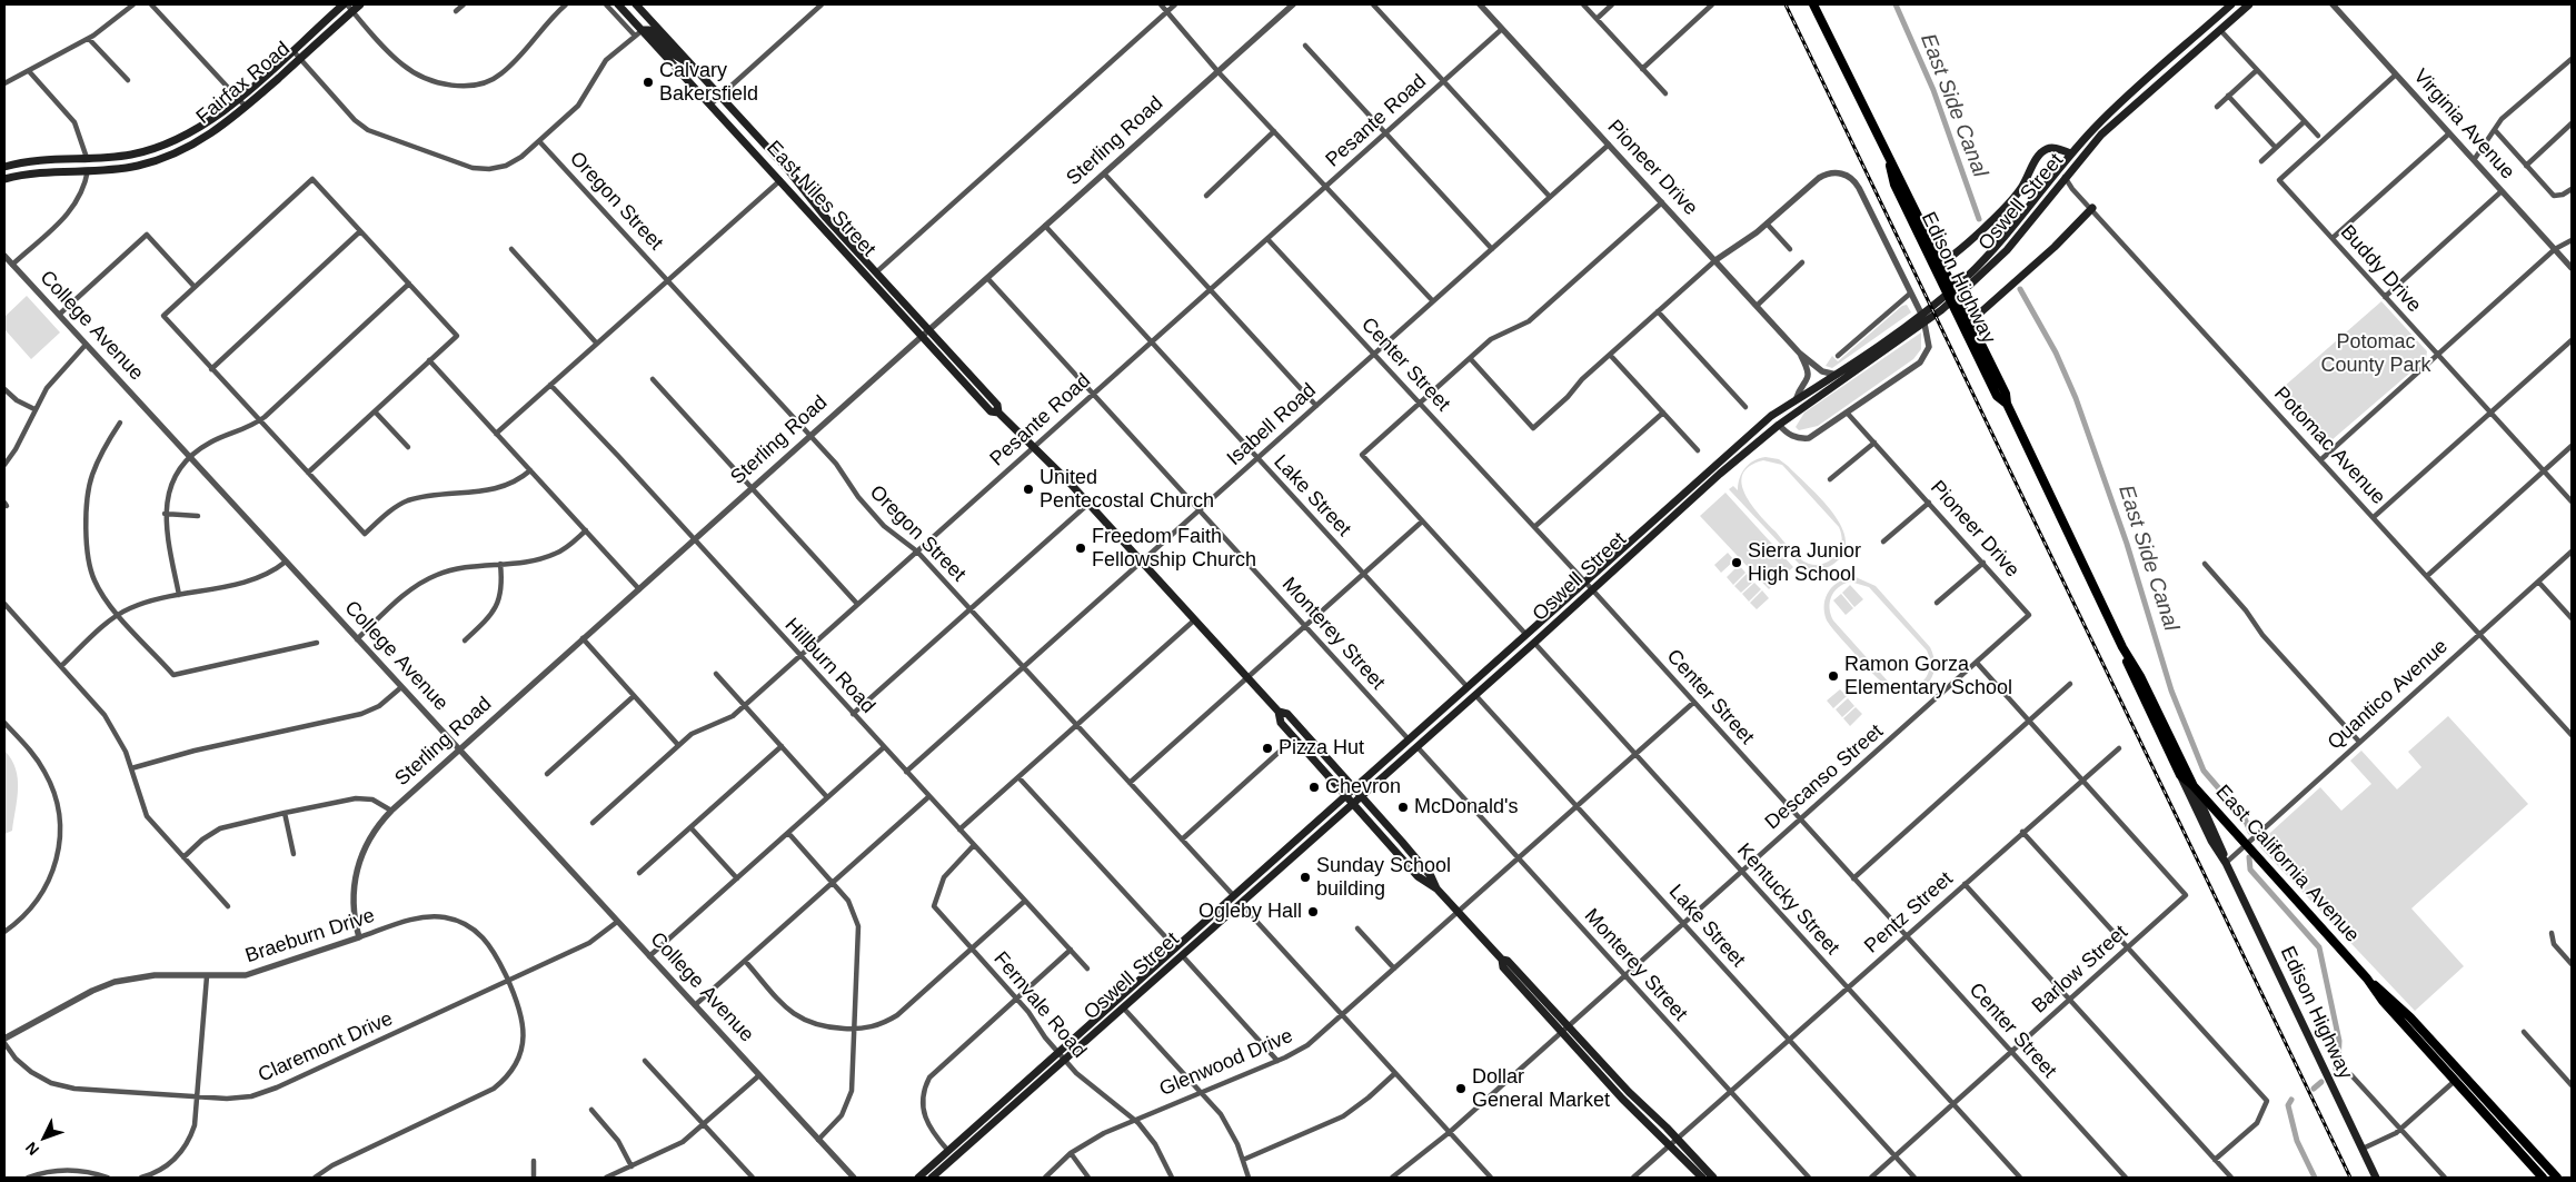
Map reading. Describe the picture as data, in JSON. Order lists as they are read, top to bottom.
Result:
{
  "streets": {
    "main road": [
      "Fairfax Road",
      "East Niles Street",
      "Oswell Street",
      "Edison Highway",
      "East California Avenue"
    ],
    "street": [
      "Pesante Road",
      "Virginia Avenue",
      "Sterling Road",
      "Pioneer Drive",
      "Oregon Street",
      "Buddy Drive",
      "College Avenue",
      "Center Street",
      "Isabell Road",
      "Potomac Avenue",
      "Lake Street",
      "Monterey Street",
      "Hillburn Road",
      "Quantico Avenue",
      "Descanso Street",
      "Kentucky Street",
      "Pentz Street",
      "Braeburn Drive",
      "Barlow Street",
      "Fernvale Road",
      "Claremont Drive",
      "Glenwood Drive"
    ]
  },
  "crossings": [
    ["Pesante Road", "Pioneer Drive"],
    ["Pesante Road", "East Niles Street"],
    ["Pesante Road", "Oregon Street"],
    ["Pesante Road", "Center Street"],
    ["Pesante Road", "Lake Street"],
    ["Pesante Road", "Monterey Street"],
    ["Pesante Road", "Hillburn Road"],
    ["Virginia Avenue", "Buddy Drive"],
    ["Sterling Road", "East Niles Street"],
    ["Sterling Road", "Oregon Street"],
    ["Sterling Road", "College Avenue"],
    ["Sterling Road", "Lake Street"],
    ["Sterling Road", "Monterey Street"],
    ["Sterling Road", "Hillburn Road"],
    ["Sterling Road", "Braeburn Drive"],
    ["Pioneer Drive", "Oswell Street"],
    ["Pioneer Drive", "Isabell Road"],
    ["Pioneer Drive", "Descanso Street"],
    ["East Niles Street", "Oswell Street"],
    ["East Niles Street", "Isabell Road"],
    ["East Niles Street", "Descanso Street"],
    ["East Niles Street", "Pentz Street"],
    ["East Niles Street", "Glenwood Drive"],
    ["Oregon Street", "Oswell Street"],
    ["Oregon Street", "Isabell Road"],
    ["Oswell Street", "Edison Highway"],
    ["Oswell Street", "Center Street"],
    ["Oswell Street", "Potomac Avenue"],
    ["Oswell Street", "Lake Street"],
    ["Oswell Street", "Monterey Street"],
    ["Oswell Street", "Kentucky Street"],
    ["Oswell Street", "Fernvale Road"],
    ["Edison Highway", "Quantico Avenue"],
    ["Edison Highway", "East California Avenue"],
    ["College Avenue", "Claremont Drive"],
    ["Center Street", "Isabell Road"],
    ["Center Street", "Descanso Street"],
    ["Center Street", "Pentz Street"],
    ["Center Street", "Barlow Street"],
    ["Center Street", "Glenwood Drive"],
    ["Isabell Road", "Lake Street"],
    ["Isabell Road", "Monterey Street"],
    ["Isabell Road", "Hillburn Road"],
    ["Potomac Avenue", "Quantico Avenue"],
    ["Lake Street", "Descanso Street"],
    ["Lake Street", "Pentz Street"],
    ["Lake Street", "Barlow Street"],
    ["Lake Street", "Glenwood Drive"],
    ["Monterey Street", "Descanso Street"],
    ["Monterey Street", "Pentz Street"],
    ["Monterey Street", "Glenwood Drive"],
    ["Hillburn Road", "Fernvale Road"],
    ["Quantico Avenue", "East California Avenue"],
    ["Descanso Street", "Kentucky Street"],
    ["Kentucky Street", "Pentz Street"],
    ["Kentucky Street", "Barlow Street"],
    ["Kentucky Street", "Glenwood Drive"],
    ["Pentz Street", "Barlow Street"],
    ["Braeburn Drive", "Claremont Drive"],
    ["Fernvale Road", "Glenwood Drive"]
  ],
  "water": ["East Side Canal"],
  "parks": ["Potomac County Park"],
  "places": [
    "Calvary Bakersfield",
    "United Pentecostal Church",
    "Freedom Faith Fellowship Church",
    "Sierra Junior High School",
    "Ramon Gorza Elementary School",
    "Pizza Hut",
    "Chevron",
    "McDonald's",
    "Sunday School building",
    "Ogleby Hall",
    "Dollar General Market"
  ],
  "north": "bottom left"
}
